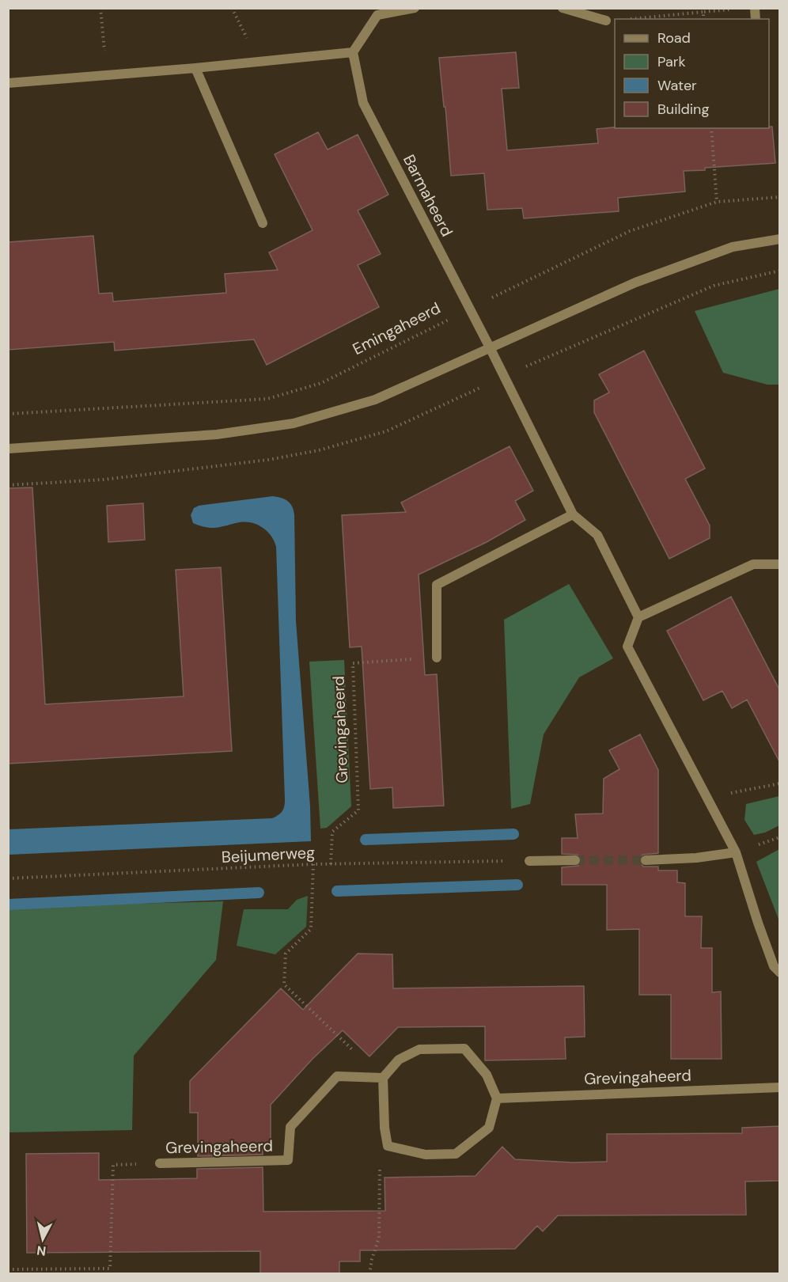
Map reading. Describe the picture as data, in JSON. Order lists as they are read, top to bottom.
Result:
{
  "streets": {
    "street": ["Barmaheerd", "Grevingaheerd"],
    "path": ["Emingaheerd", "Beijumerweg"]
  },
  "crossings": [
    ["Barmaheerd", "Emingaheerd"],
    ["Grevingaheerd", "Beijumerweg"]
  ],
  "legend": [
    "Road",
    "Park",
    "Water",
    "Building"
  ],
  "north": "bottom"
}
